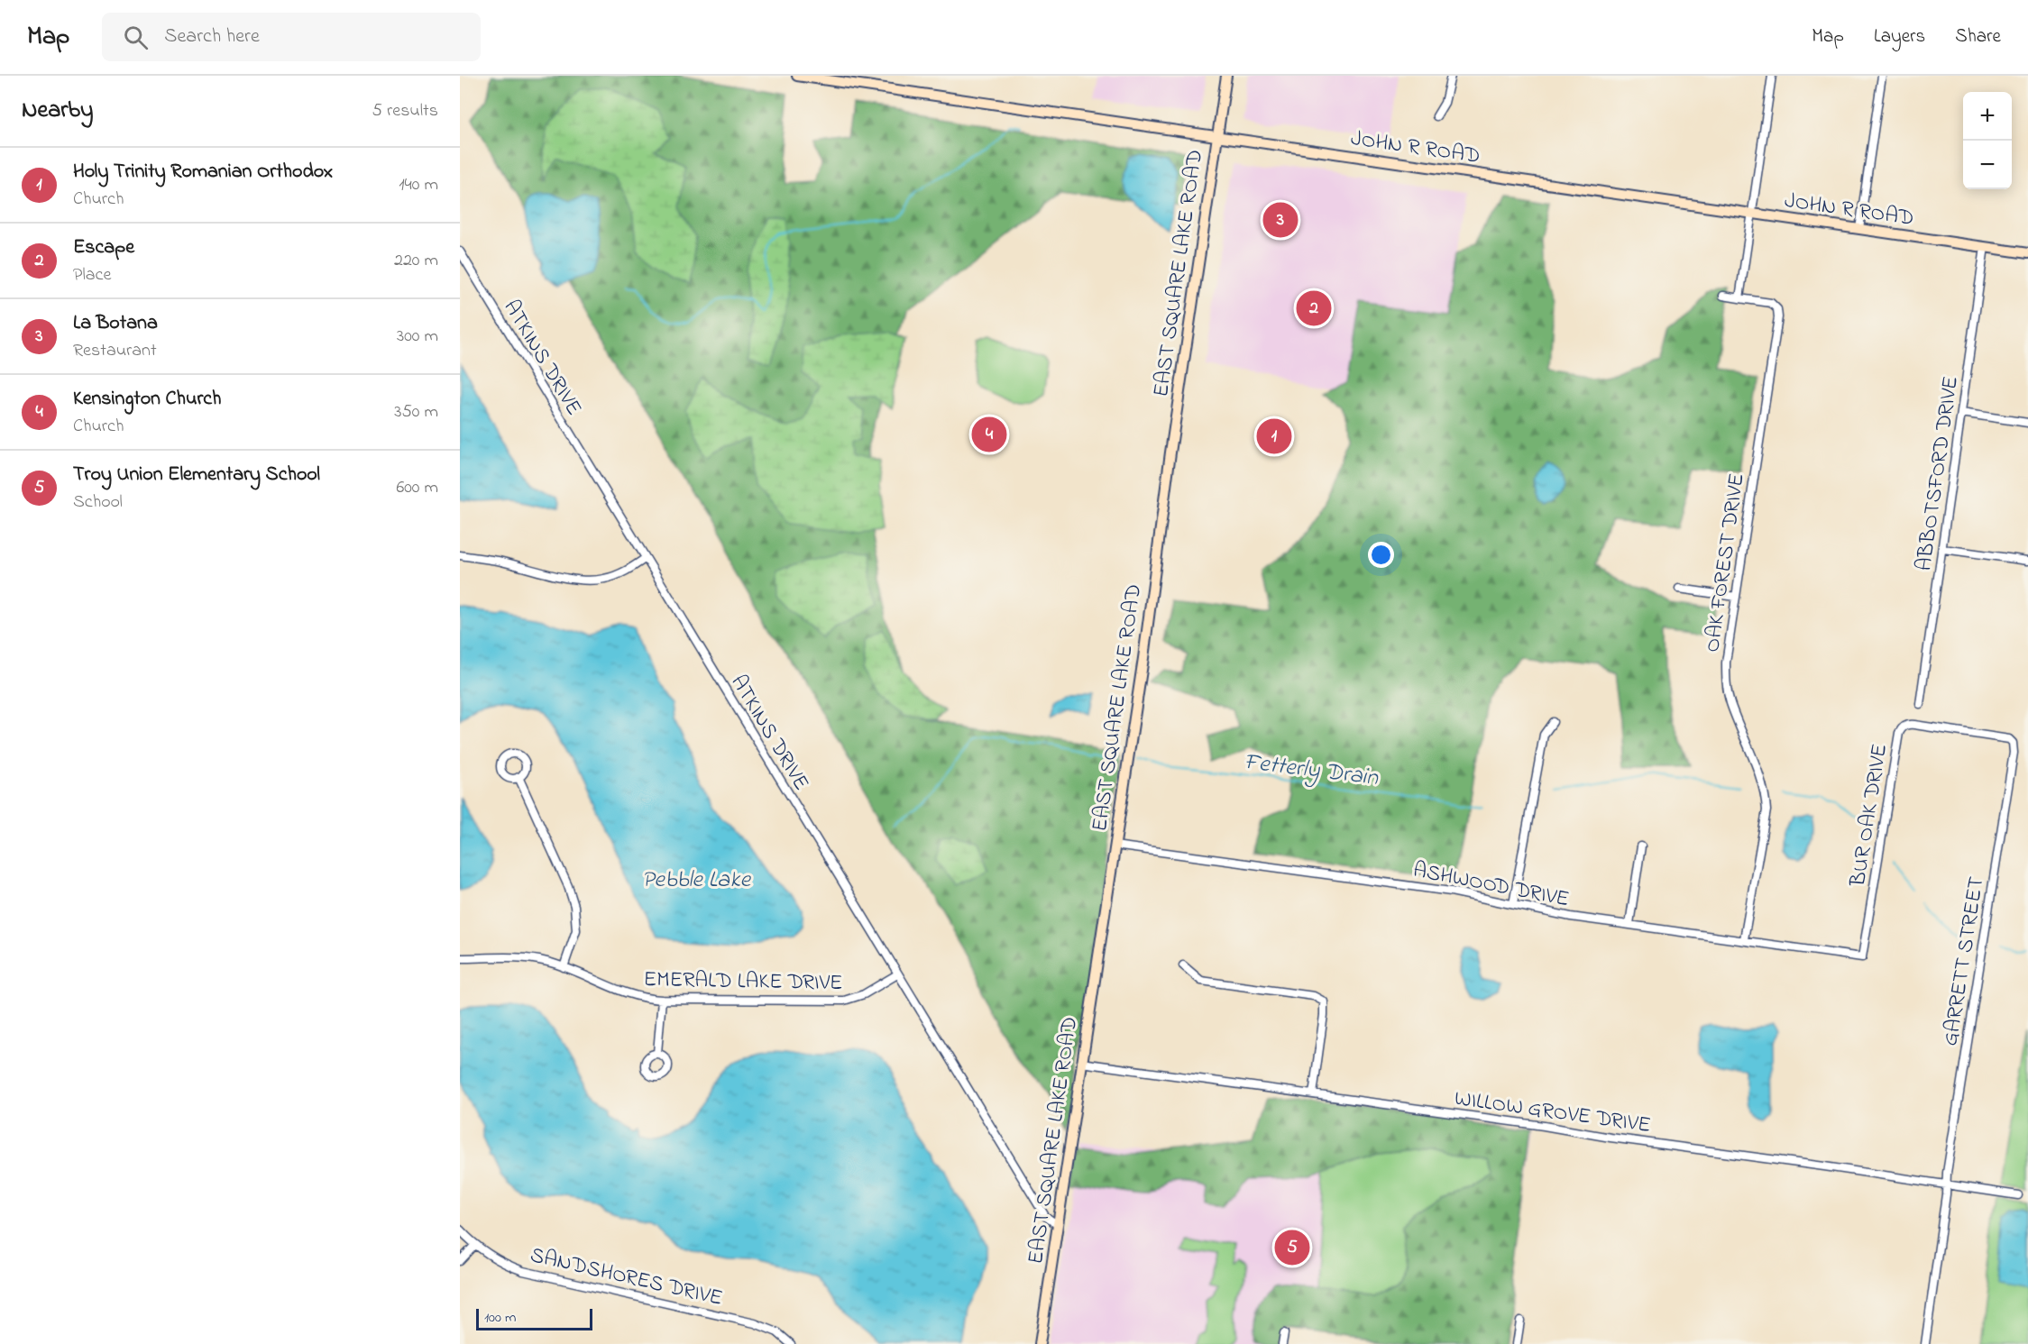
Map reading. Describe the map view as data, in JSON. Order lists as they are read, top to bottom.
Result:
{
  "streets": {
    "main road": ["JOHN R ROAD", "EAST SQUARE LAKE ROAD"],
    "street": [
      "ATKINS DRIVE",
      "ABBOTSFORD DRIVE",
      "OAK FOREST DRIVE",
      "BUR OAK DRIVE",
      "ASHWOOD DRIVE",
      "GARRETT STREET",
      "EMERALD LAKE DRIVE",
      "WILLOW GROVE DRIVE",
      "SANDSHORES DRIVE"
    ]
  },
  "crossings": [
    ["JOHN R ROAD", "EAST SQUARE LAKE ROAD"],
    ["JOHN R ROAD", "ABBOTSFORD DRIVE"],
    ["EAST SQUARE LAKE ROAD", "ATKINS DRIVE"],
    ["EAST SQUARE LAKE ROAD", "ASHWOOD DRIVE"],
    ["EAST SQUARE LAKE ROAD", "WILLOW GROVE DRIVE"],
    ["ATKINS DRIVE", "EMERALD LAKE DRIVE"],
    ["OAK FOREST DRIVE", "ASHWOOD DRIVE"],
    ["BUR OAK DRIVE", "ASHWOOD DRIVE"],
    ["BUR OAK DRIVE", "GARRETT STREET"],
    ["GARRETT STREET", "WILLOW GROVE DRIVE"]
  ],
  "water": ["Fetterly Drain", "Pebble Lake"],
  "scale_bar": "100 m",
  "page": {
    "header": "Map",
    "search": "Search here",
    "nav": ["Map", "Layers", "Share"],
    "heading": ["Nearby", "5 results"],
    "map_buttons": ["+", "−"],
    "list": [
      {
        "mark": "1",
        "name": "Holy Trinity Romanian Orthodox",
        "note": "Church",
        "value": "140 m"
      },
      {
        "mark": "2",
        "name": "Escape",
        "note": "Place",
        "value": "220 m"
      },
      {
        "mark": "3",
        "name": "La Botana",
        "note": "Restaurant",
        "value": "300 m"
      },
      {
        "mark": "4",
        "name": "Kensington Church",
        "note": "Church",
        "value": "350 m"
      },
      {
        "mark": "5",
        "name": "Troy Union Elementary School",
        "note": "School",
        "value": "600 m"
      }
    ],
    "pins": [
      "3",
      "2",
      "4",
      "1",
      "5"
    ],
    "scale": "100 m"
  }
}
